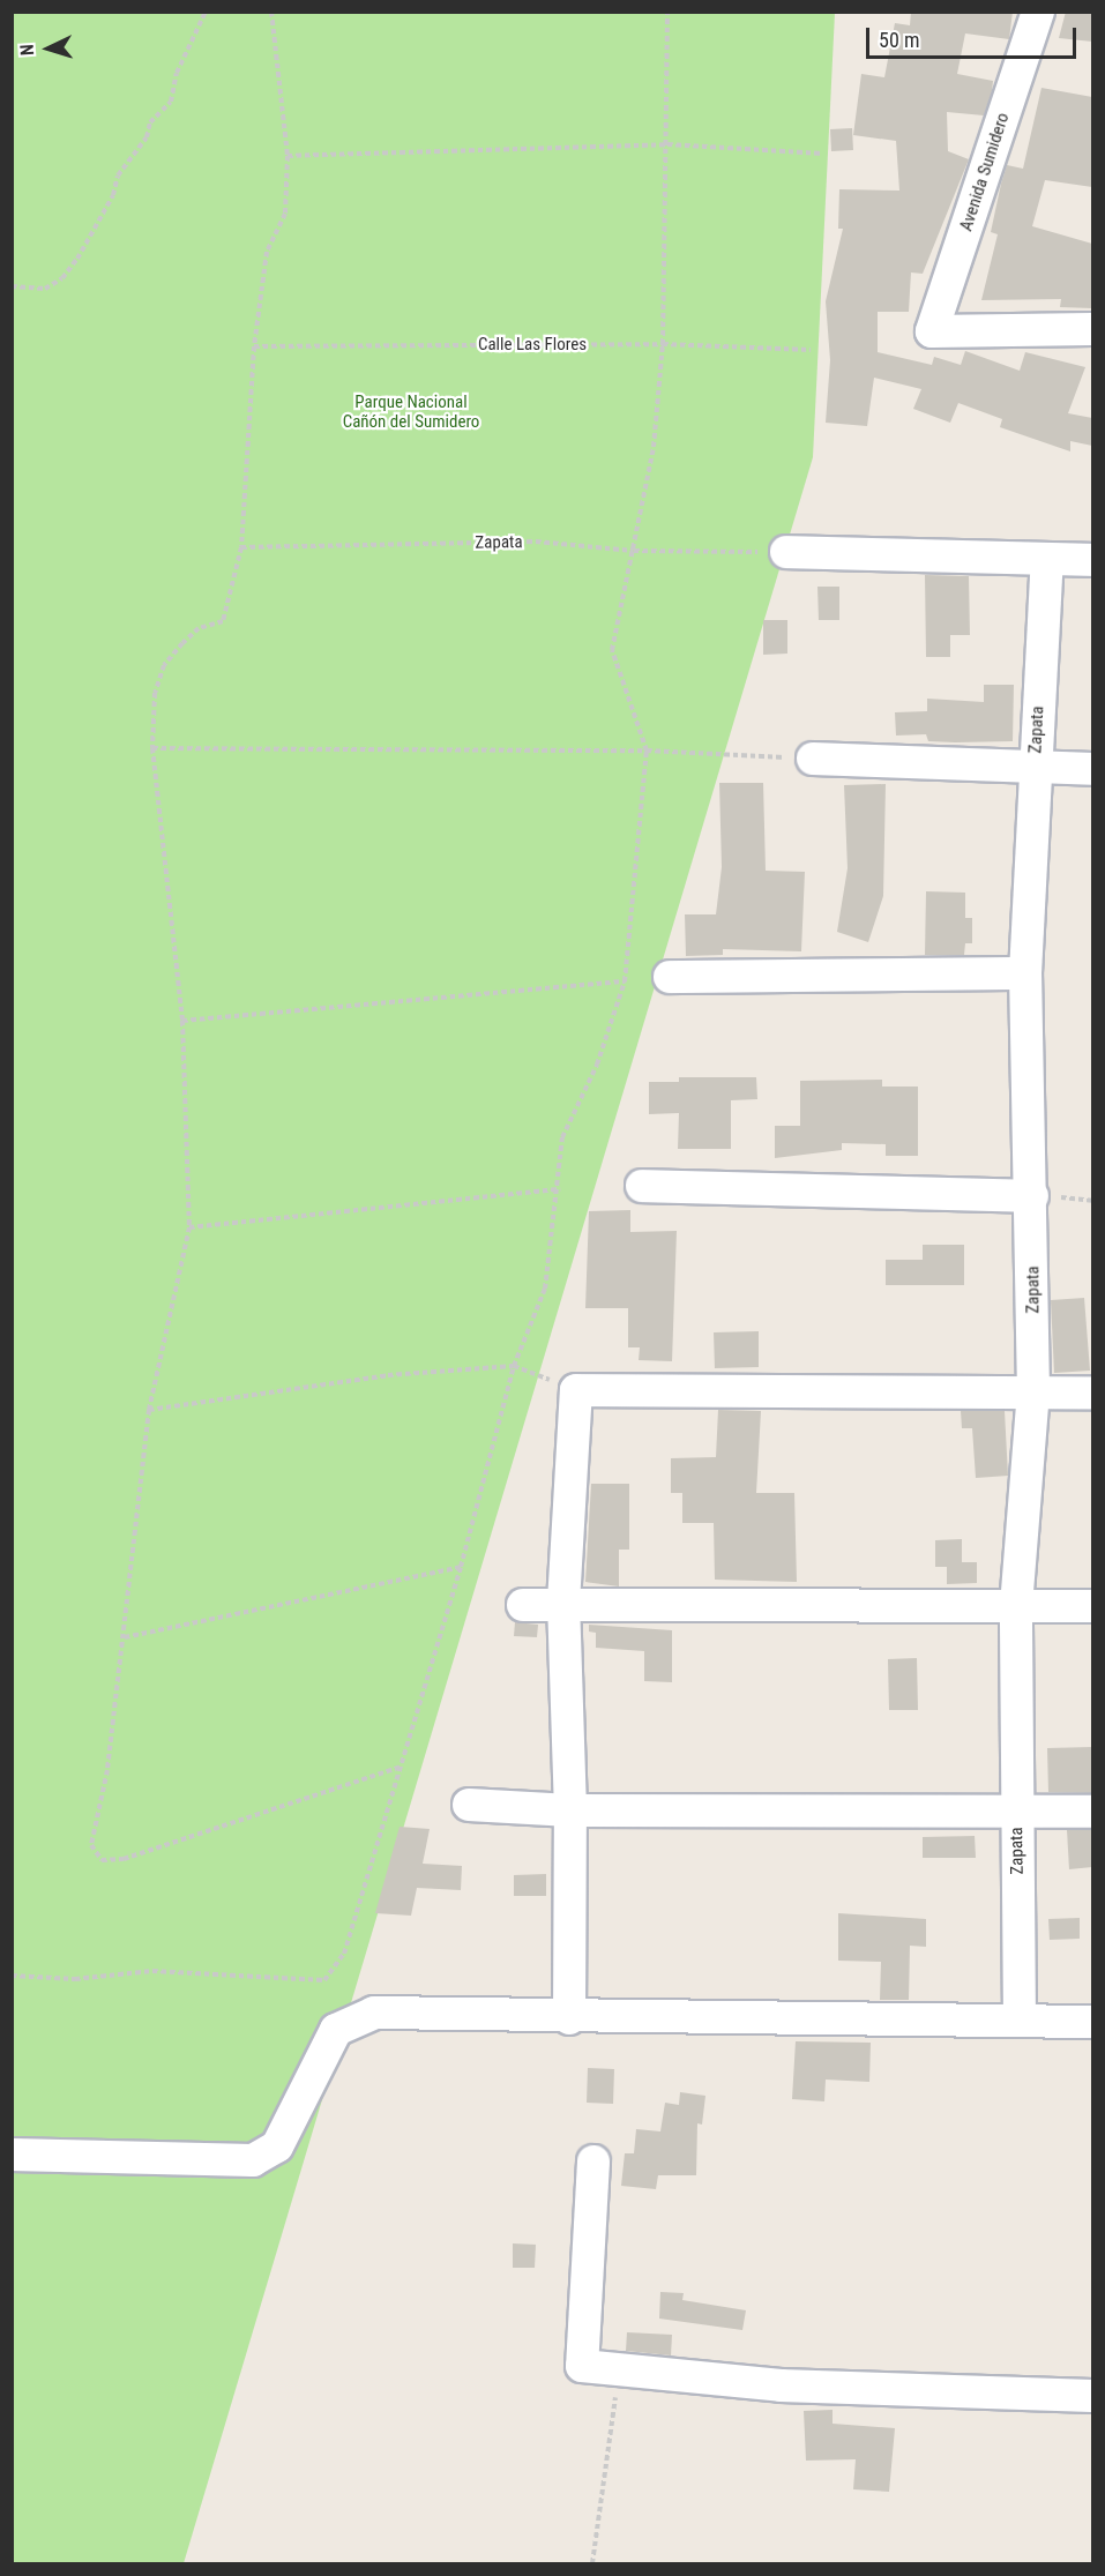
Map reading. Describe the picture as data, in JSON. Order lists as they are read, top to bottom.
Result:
{
  "streets": {
    "street": ["Avenida Sumidero", "Zapata"],
    "path": ["Calle Las Flores"]
  },
  "parks": ["Parque Nacional Cañón del Sumidero"],
  "scale_bar": "50 m",
  "north": "left"
}
